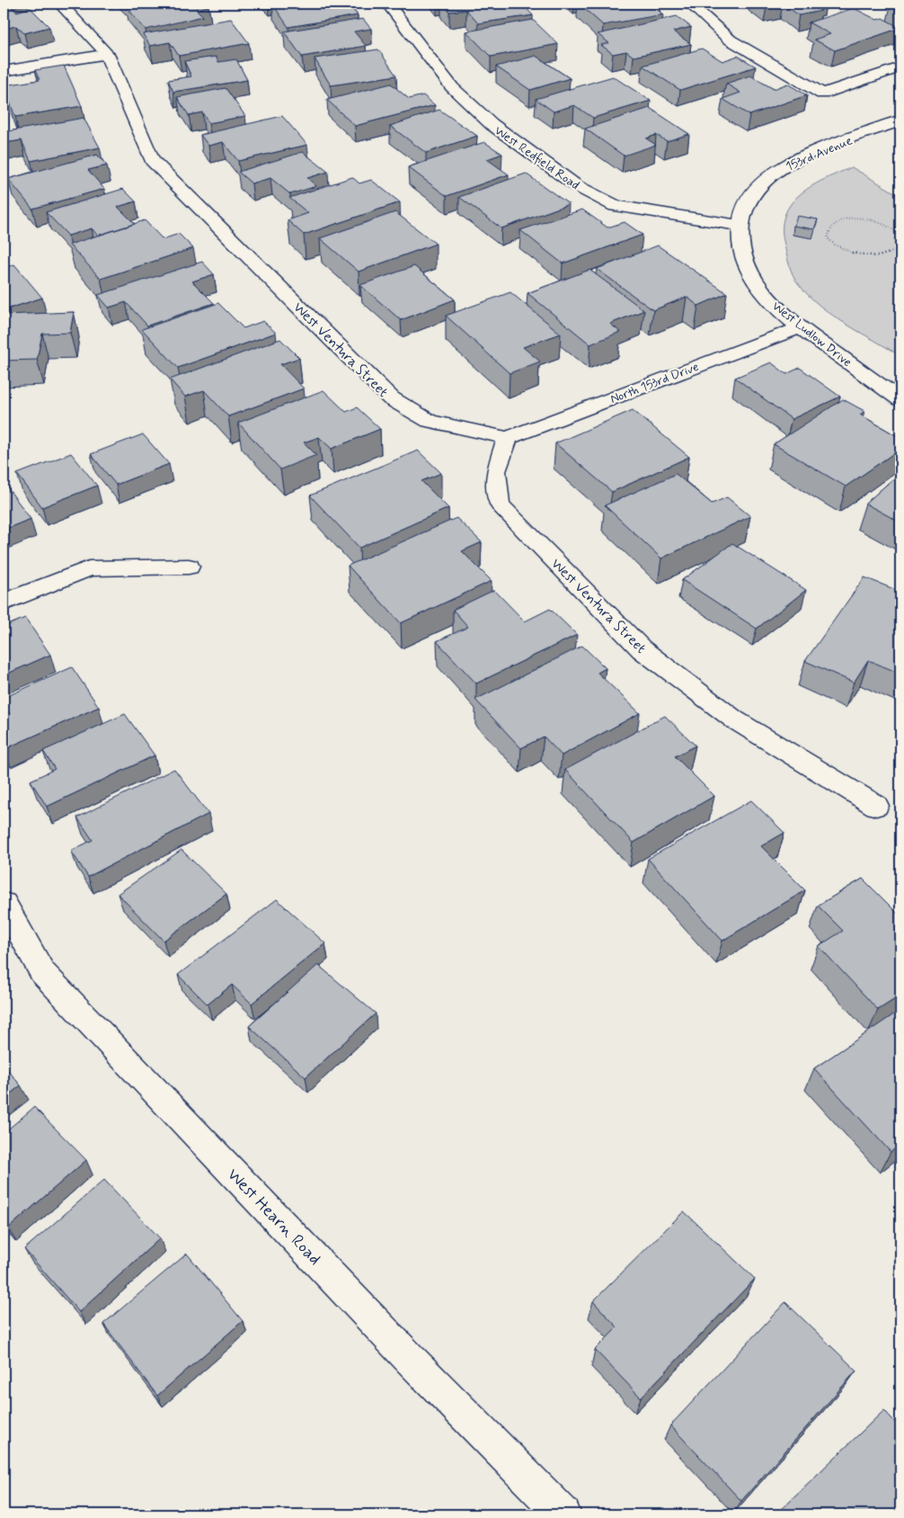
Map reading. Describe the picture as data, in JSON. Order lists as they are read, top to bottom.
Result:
{
  "streets": {
    "street": [
      "153rd Avenue",
      "West Redfield Road",
      "West Ludlow Drive",
      "West Ventura Street",
      "North 153rd Drive",
      "West Hearn Road"
    ]
  },
  "crossings": [
    ["153rd Avenue", "West Redfield Road"],
    ["153rd Avenue", "West Ludlow Drive"],
    ["West Redfield Road", "West Ludlow Drive"],
    ["West Ludlow Drive", "North 153rd Drive"],
    ["West Ventura Street", "North 153rd Drive"]
  ]
}
